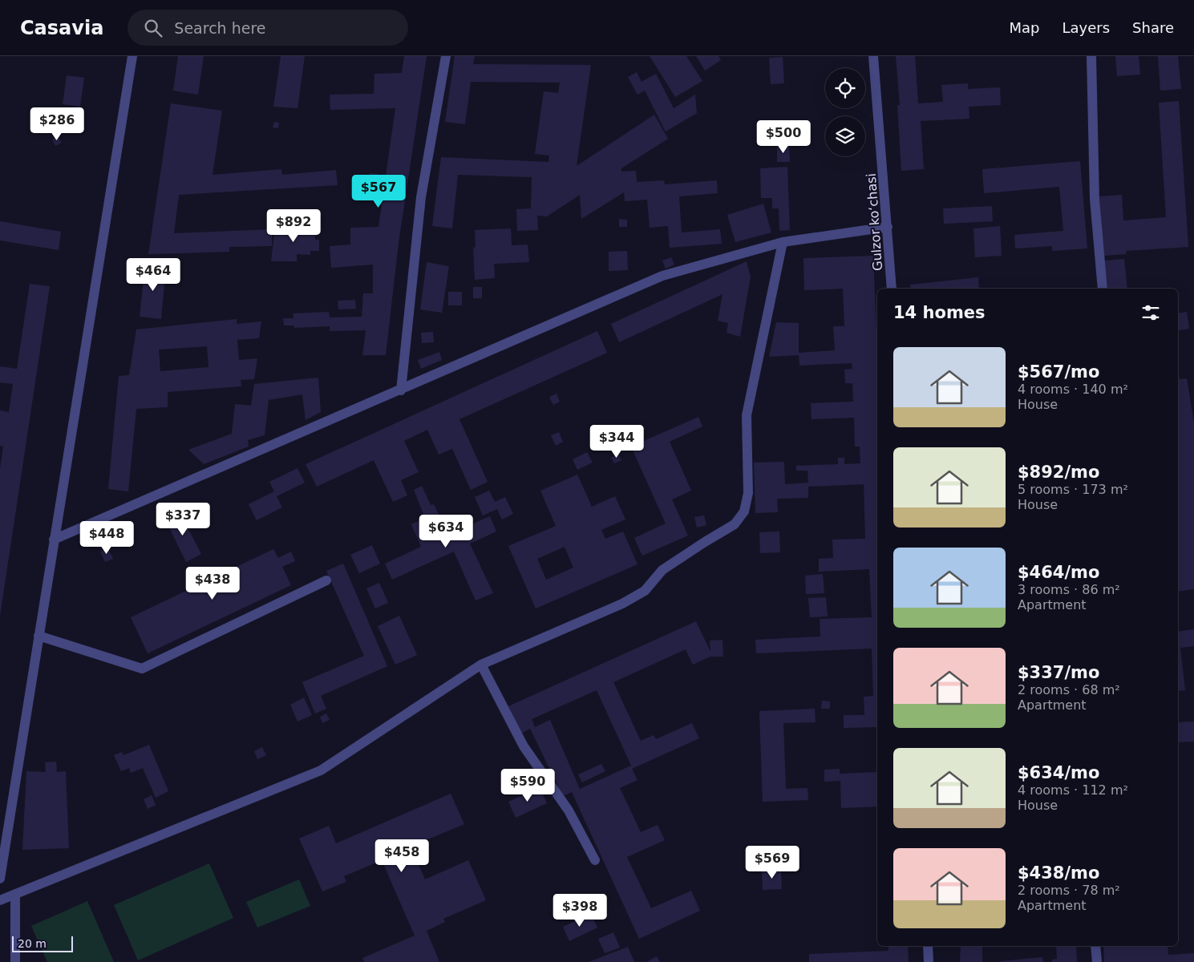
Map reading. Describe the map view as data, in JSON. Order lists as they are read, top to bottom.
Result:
{
  "streets": {
    "street": ["Gulzor koʻchasi"]
  },
  "scale_bar": "20 m",
  "page": {
    "header": "Casavia",
    "search": "Search here",
    "nav": ["Map", "Layers", "Share"],
    "price": [
      "$286",
      "$500",
      "$567",
      "$892",
      "$464",
      "$344",
      "$337",
      "$634",
      "$448",
      "$438",
      "$590",
      "$458",
      "$569",
      "$398"
    ],
    "heading": "14 homes",
    "list": [
      {
        "name": "$567/mo",
        "note": "4 rooms · 140 m² · House"
      },
      {
        "name": "$892/mo",
        "note": "5 rooms · 173 m² · House"
      },
      {
        "name": "$464/mo",
        "note": "3 rooms · 86 m² · Apartment"
      },
      {
        "name": "$337/mo",
        "note": "2 rooms · 68 m² · Apartment"
      },
      {
        "name": "$634/mo",
        "note": "4 rooms · 112 m² · House"
      },
      {
        "name": "$438/mo",
        "note": "2 rooms · 78 m² · Apartment"
      }
    ],
    "scale": "20 m"
  }
}
